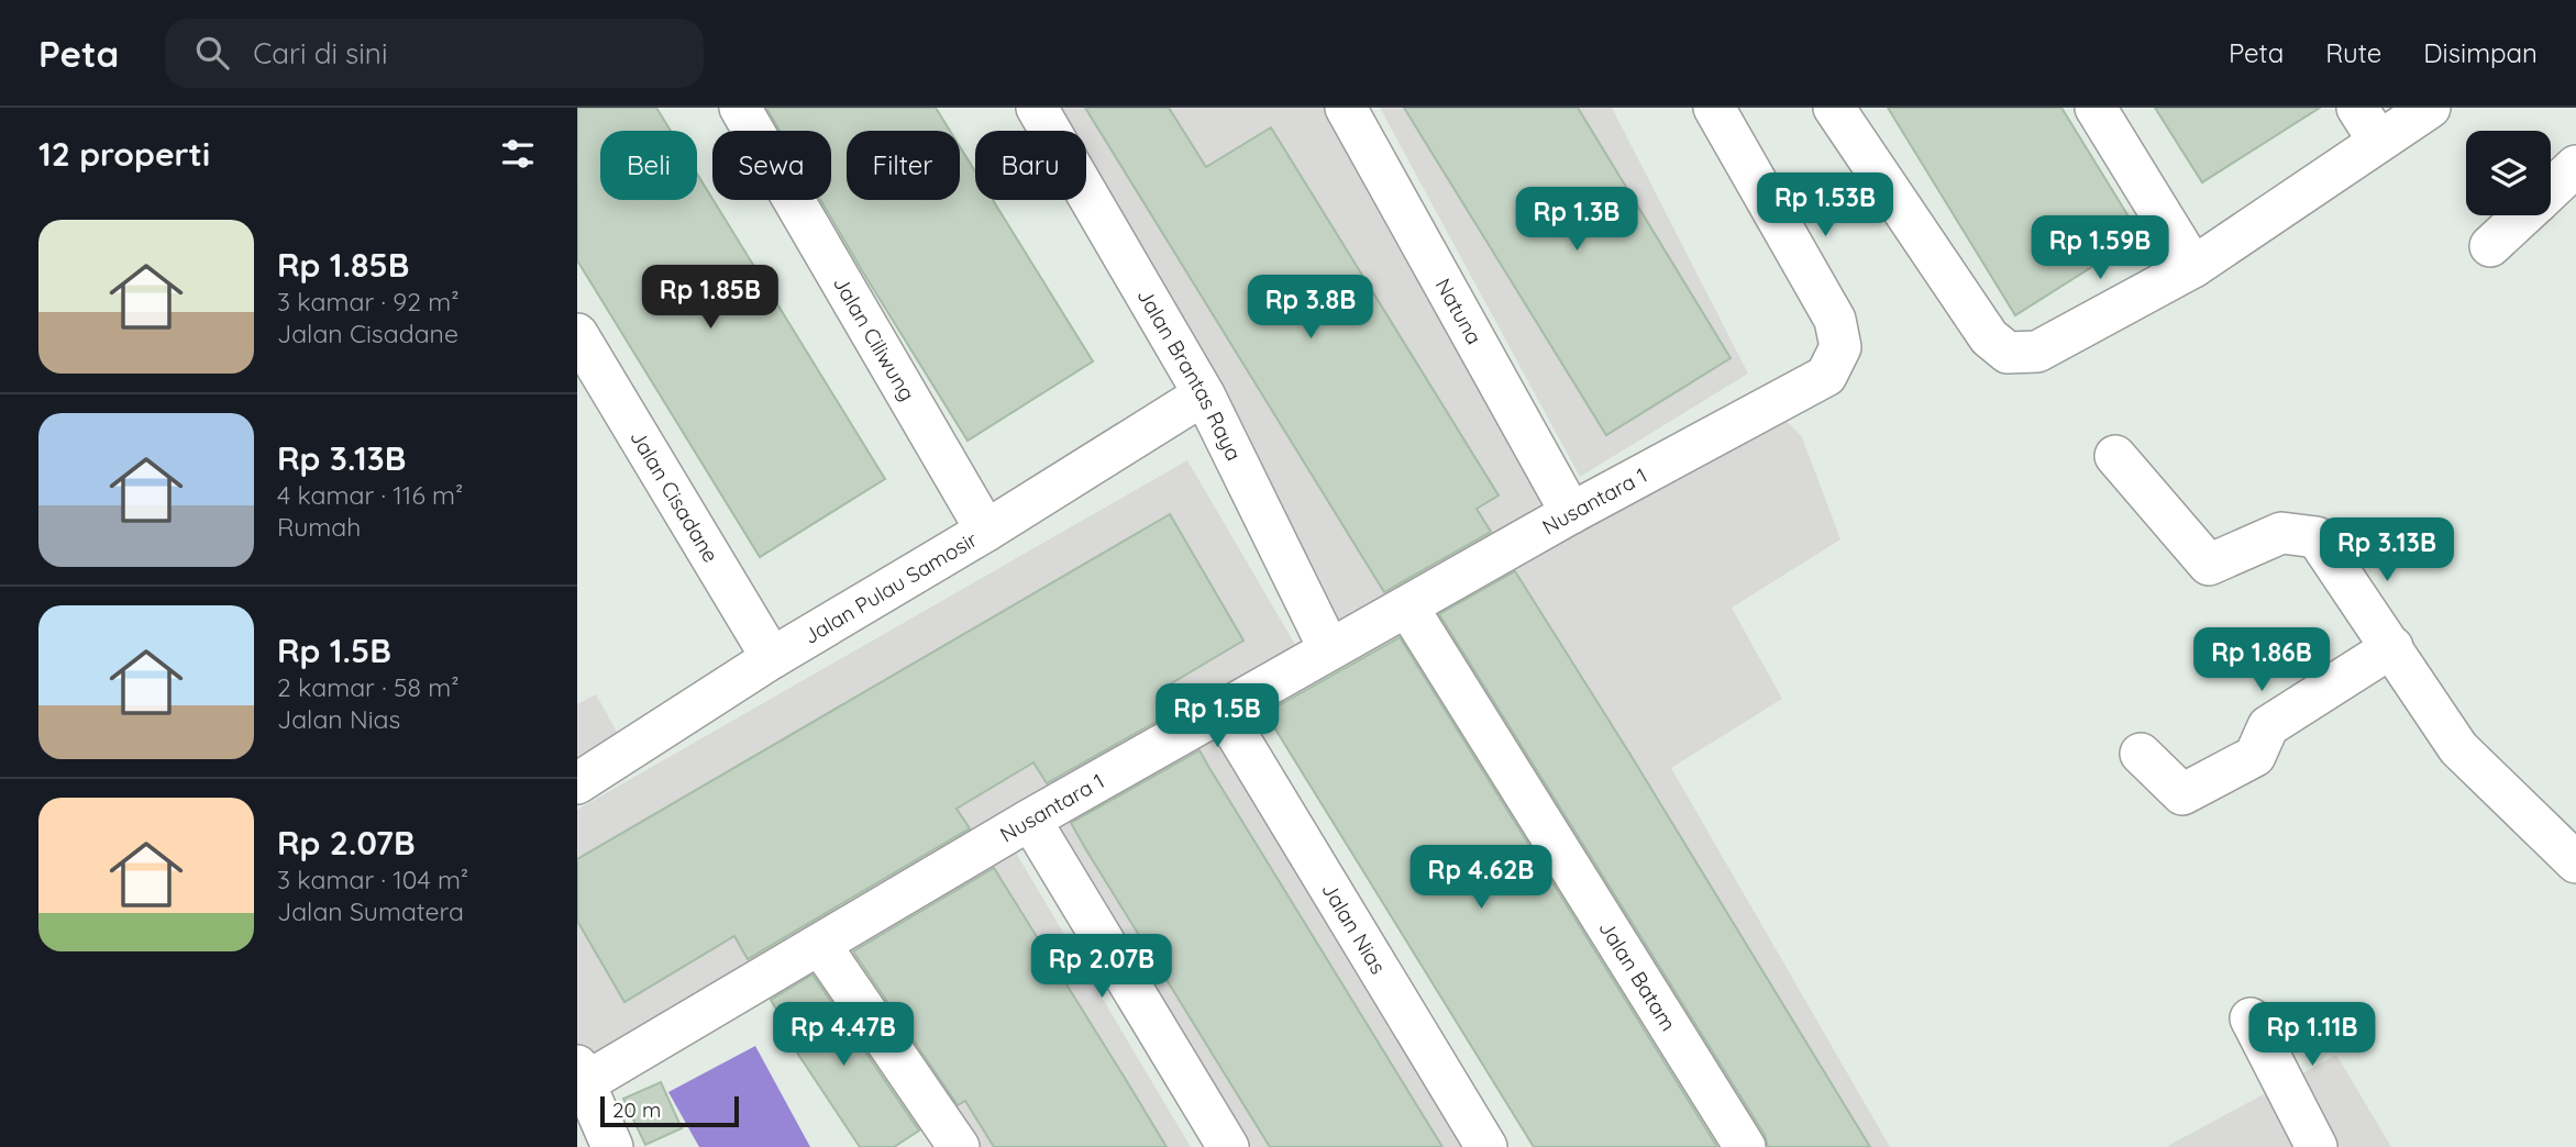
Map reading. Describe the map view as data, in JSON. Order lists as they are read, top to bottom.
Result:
{
  "streets": {
    "street": [
      "Natuna",
      "Jalan Ciliwung",
      "Jalan Brantas Raya",
      "Jalan Cisadane",
      "Nusantara 1",
      "Jalan Pulau Samosir",
      "Jalan Nias",
      "Jalan Batam"
    ]
  },
  "crossings": [
    ["Natuna", "Nusantara 1"],
    ["Jalan Ciliwung", "Jalan Pulau Samosir"],
    ["Jalan Brantas Raya", "Nusantara 1"],
    ["Jalan Brantas Raya", "Jalan Pulau Samosir"],
    ["Jalan Cisadane", "Jalan Pulau Samosir"],
    ["Nusantara 1", "Jalan Nias"],
    ["Nusantara 1", "Jalan Batam"]
  ],
  "scale_bar": "20 m",
  "page": {
    "header": "Peta",
    "search": "Cari di sini",
    "nav": ["Peta", "Rute", "Disimpan"],
    "heading": "12 properti",
    "chip": [
      "Beli",
      "Sewa",
      "Filter",
      "Baru"
    ],
    "price": [
      "Rp 1.53B",
      "Rp 1.3B",
      "Rp 1.59B",
      "Rp 1.85B",
      "Rp 3.8B",
      "Rp 3.13B",
      "Rp 1.86B",
      "Rp 1.5B",
      "Rp 4.62B",
      "Rp 2.07B",
      "Rp 4.47B",
      "Rp 1.11B"
    ],
    "list": [
      {
        "name": "Rp 1.85B",
        "note": "3 kamar · 92 m² · Jalan Cisadane"
      },
      {
        "name": "Rp 3.13B",
        "note": "4 kamar · 116 m² · Rumah"
      },
      {
        "name": "Rp 1.5B",
        "note": "2 kamar · 58 m² · Jalan Nias"
      },
      {
        "name": "Rp 2.07B",
        "note": "3 kamar · 104 m² · Jalan Sumatera"
      }
    ],
    "scale": "20 m"
  }
}
